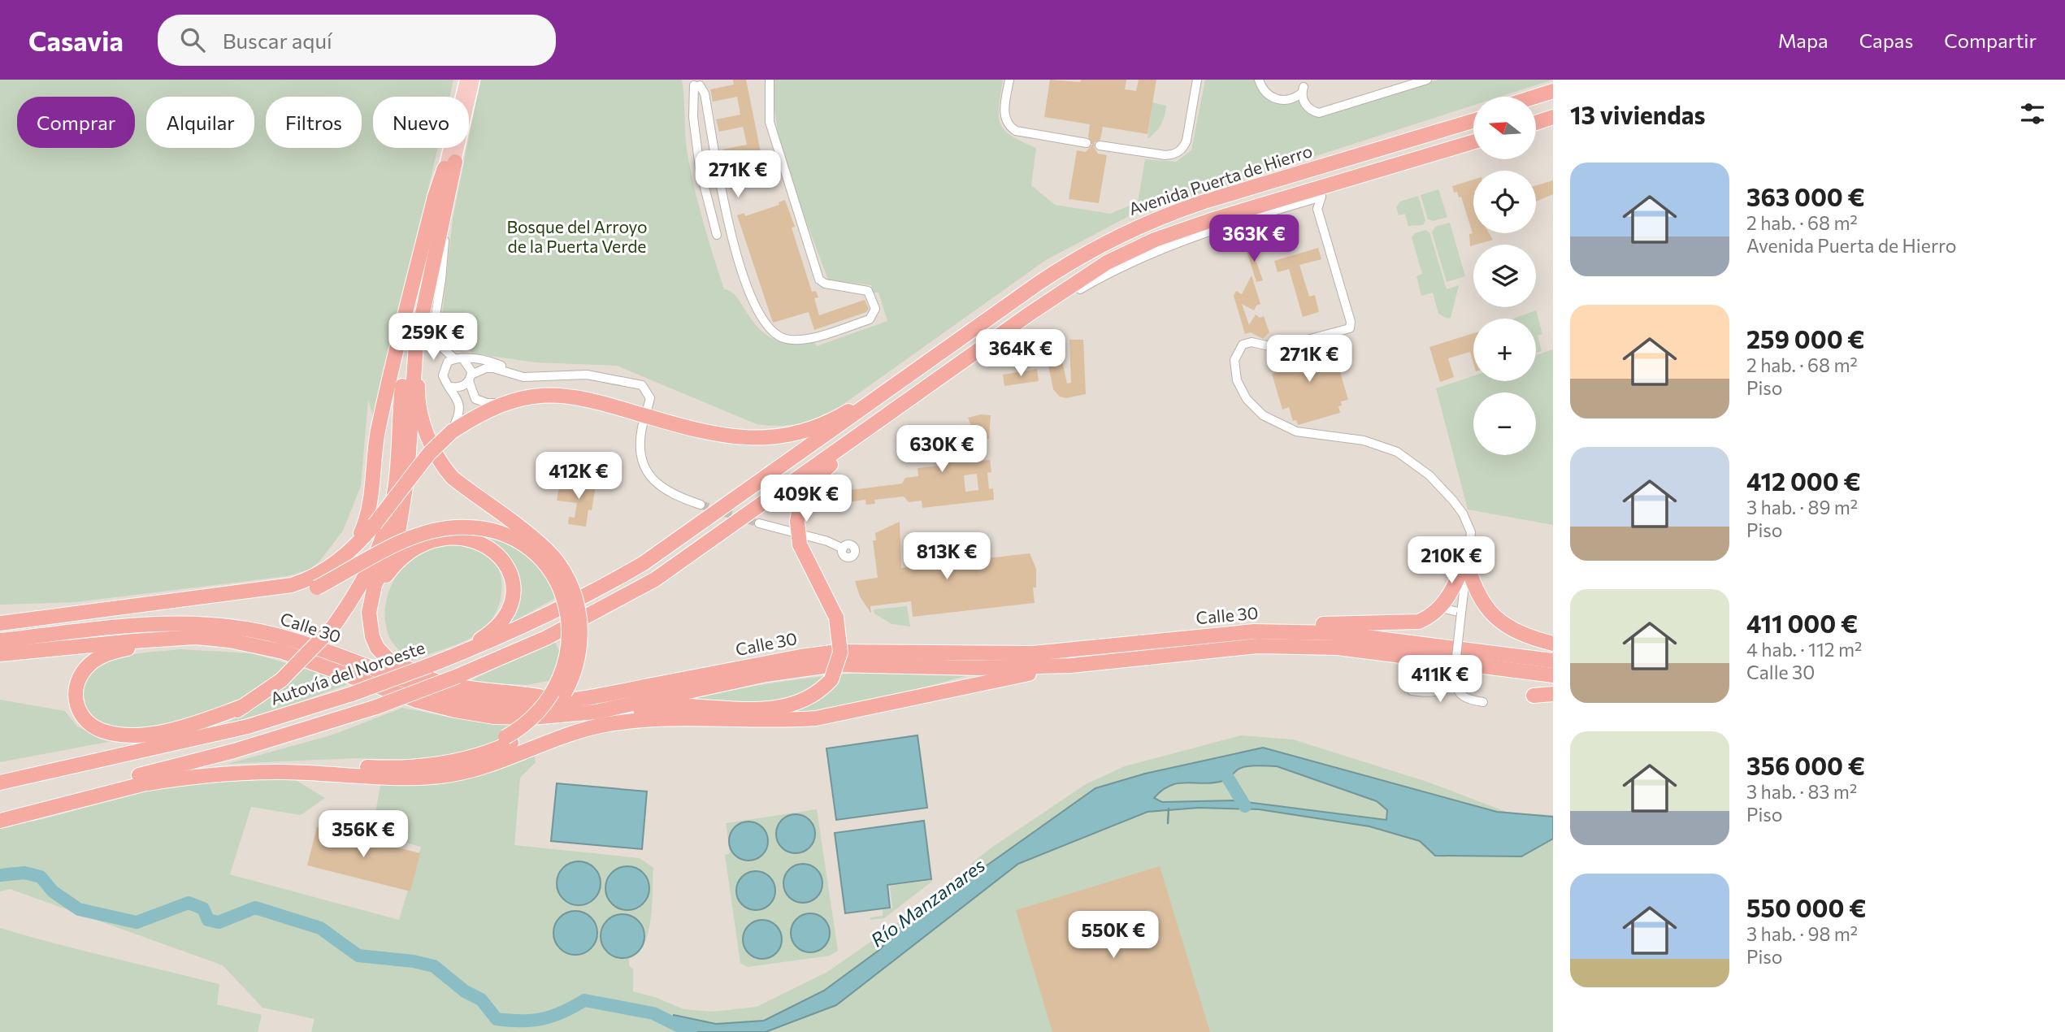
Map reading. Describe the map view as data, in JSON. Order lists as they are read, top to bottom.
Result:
{
  "streets": {
    "highway": ["Avenida Puerta de Hierro", "Calle 30", "Autovía del Noroeste"]
  },
  "crossings": [
    ["Avenida Puerta de Hierro", "Autovía del Noroeste"]
  ],
  "water": ["Río Manzanares"],
  "parks": ["Bosque del Arroyo de la Puerta Verde"],
  "north": "left",
  "page": {
    "header": "Casavia",
    "search": "Buscar aquí",
    "nav": ["Mapa", "Capas", "Compartir"],
    "heading": "13 viviendas",
    "map_buttons": ["+", "−"],
    "chip": [
      "Comprar",
      "Alquilar",
      "Filtros",
      "Nuevo"
    ],
    "list": [
      {
        "name": "363 000 €",
        "note": "2 hab. · 68 m² · Avenida Puerta de Hierro"
      },
      {
        "name": "259 000 €",
        "note": "2 hab. · 68 m² · Piso"
      },
      {
        "name": "412 000 €",
        "note": "3 hab. · 89 m² · Piso"
      },
      {
        "name": "411 000 €",
        "note": "4 hab. · 112 m² · Calle 30"
      },
      {
        "name": "356 000 €",
        "note": "3 hab. · 83 m² · Piso"
      },
      {
        "name": "550 000 €",
        "note": "3 hab. · 98 m² · Piso"
      }
    ],
    "price": [
      "271K €",
      "363K €",
      "259K €",
      "364K €",
      "271K €",
      "630K €",
      "412K €",
      "409K €",
      "813K €",
      "210K €",
      "411K €",
      "356K €",
      "550K €"
    ]
  }
}
